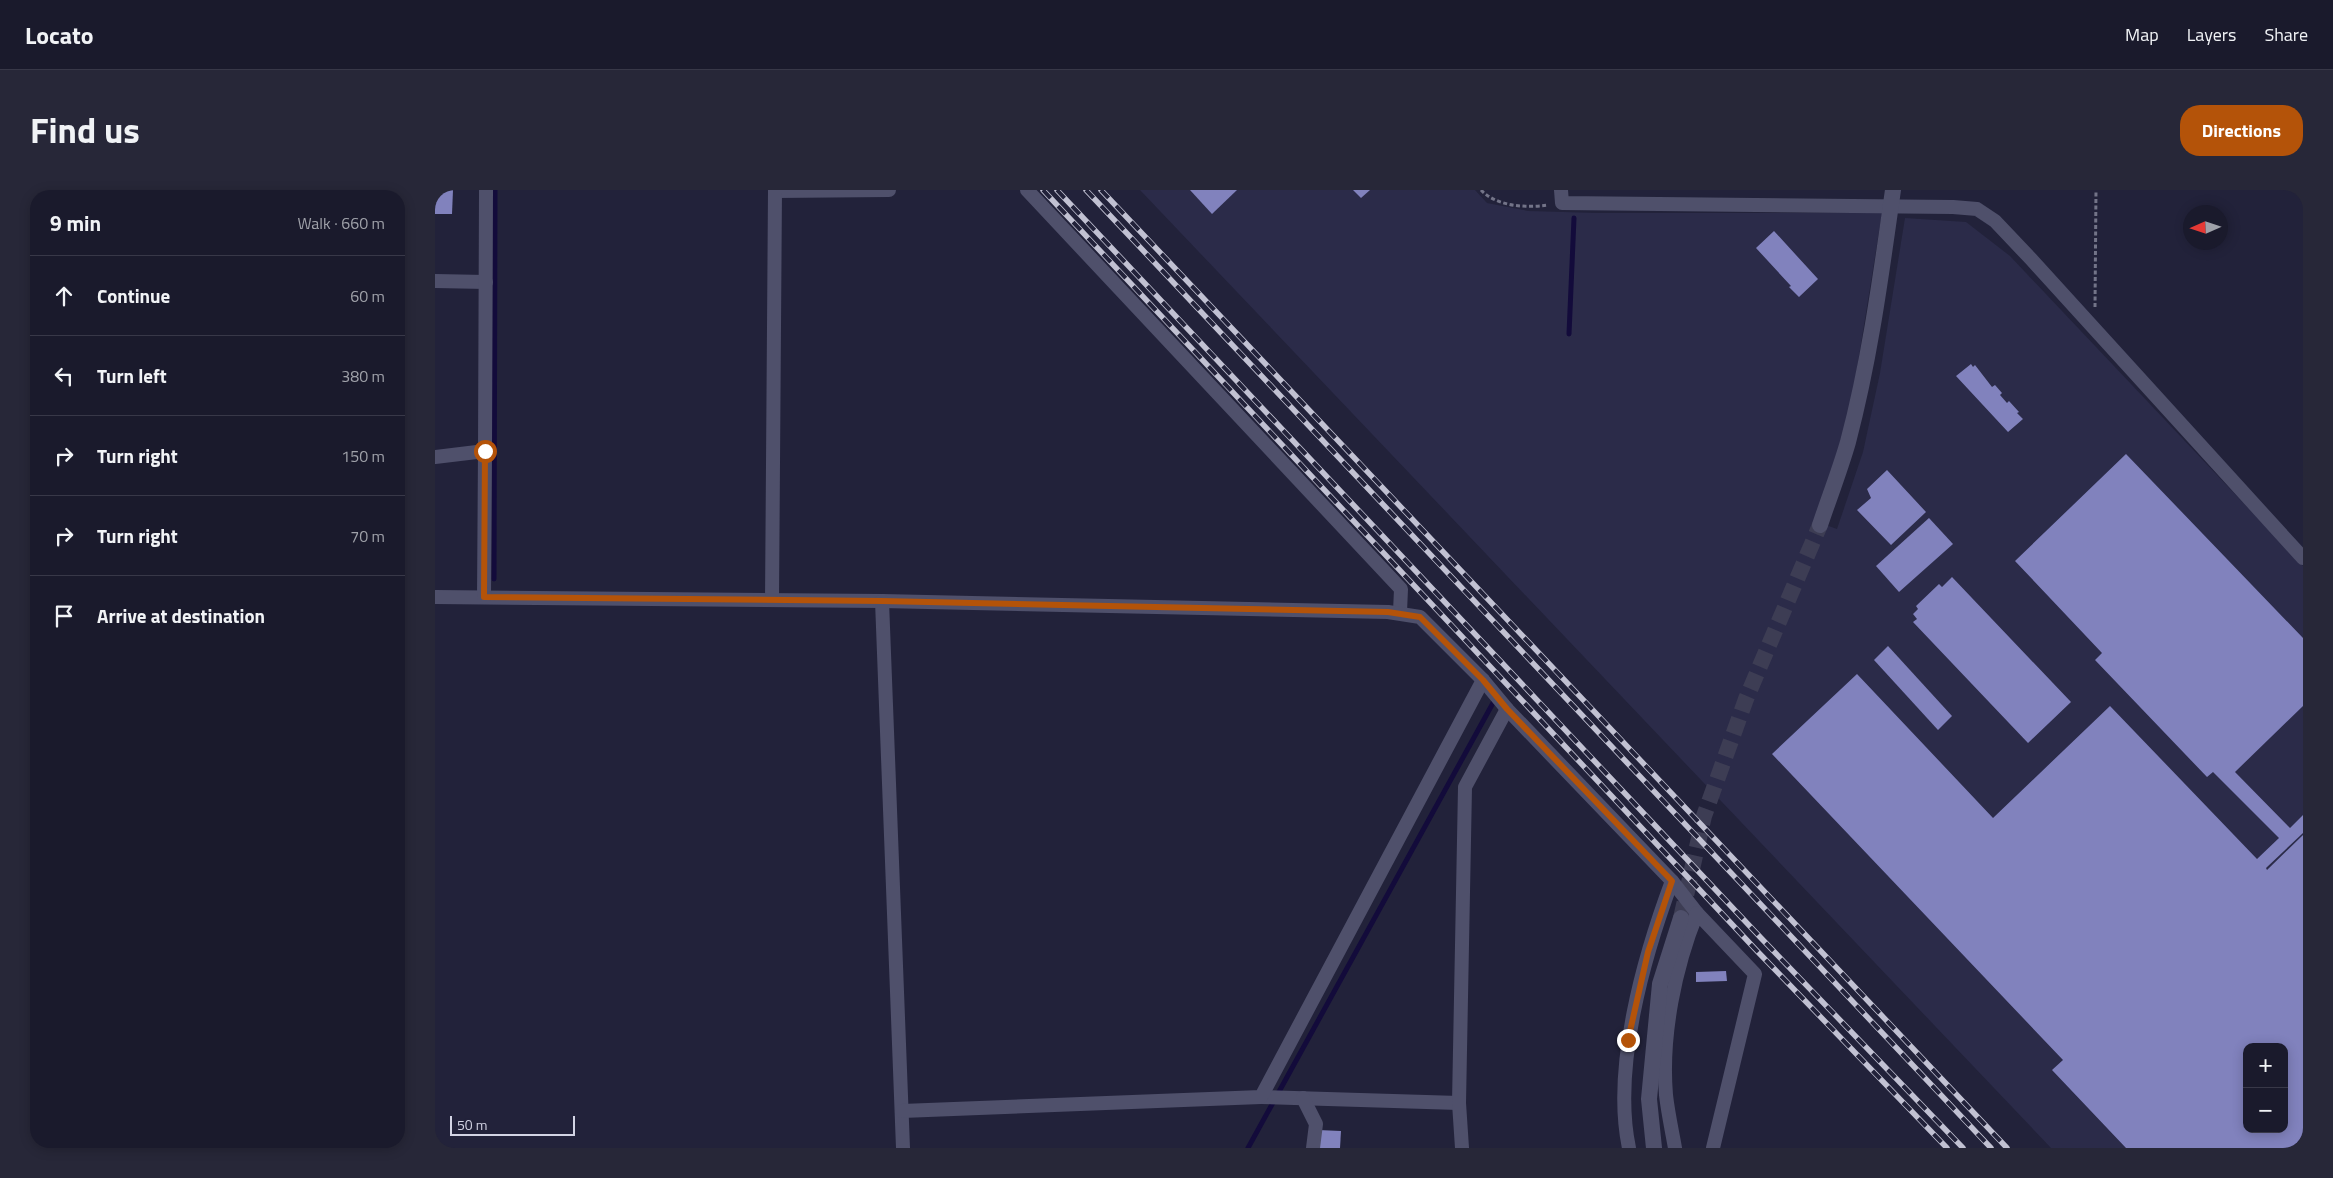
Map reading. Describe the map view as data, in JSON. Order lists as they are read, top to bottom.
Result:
{
  "scale_bar": "50 m",
  "north": "left",
  "page": {
    "header": "Locato",
    "nav": ["Map", "Layers", "Share"],
    "title": "Find us",
    "buttons": "Directions",
    "heading": ["9 min", "Walk · 660 m"],
    "list": [
      ["Continue", "60 m"],
      ["Turn left", "380 m"],
      ["Turn right", "150 m"],
      ["Turn right", "70 m"],
      "Arrive at destination"
    ],
    "map_buttons": ["+", "−"],
    "scale": "50 m"
  }
}
